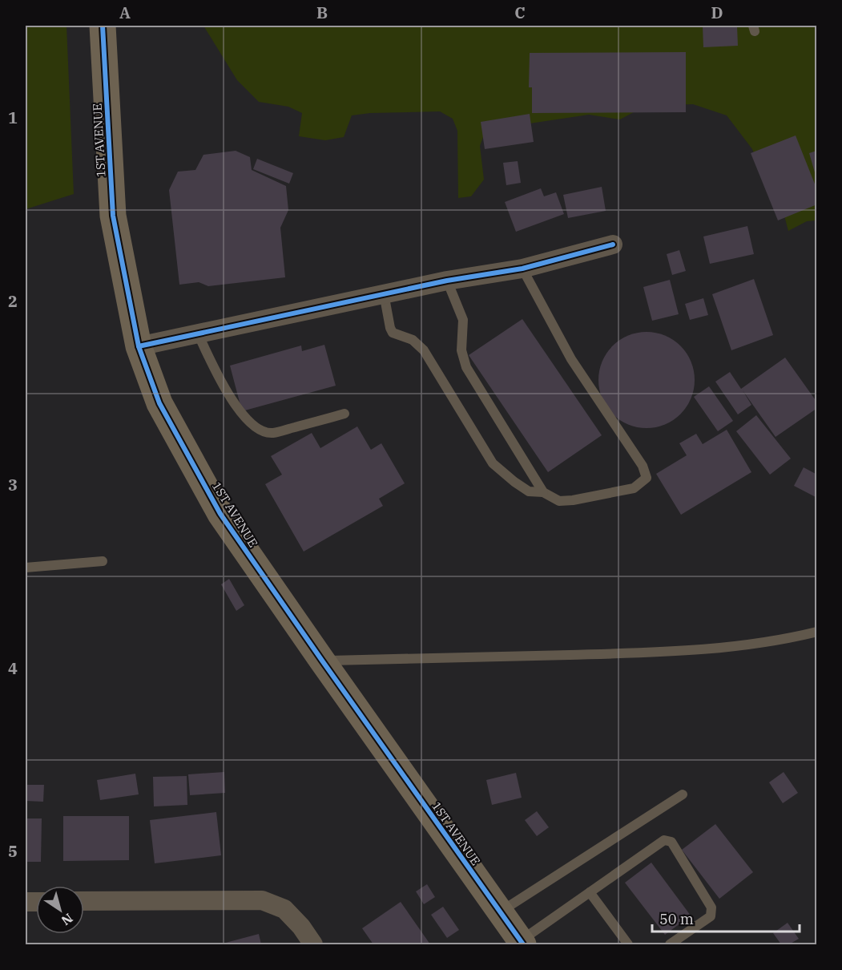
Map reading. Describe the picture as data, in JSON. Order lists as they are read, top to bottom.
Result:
{
  "streets": {
    "street": ["1ST AVENUE"]
  },
  "scale_bar": "50 m",
  "north": "bottom right",
  "grid": {
    "columns": [
      "A",
      "B",
      "C",
      "D"
    ],
    "rows": [
      "1",
      "2",
      "3",
      "4",
      "5"
    ]
  }
}
